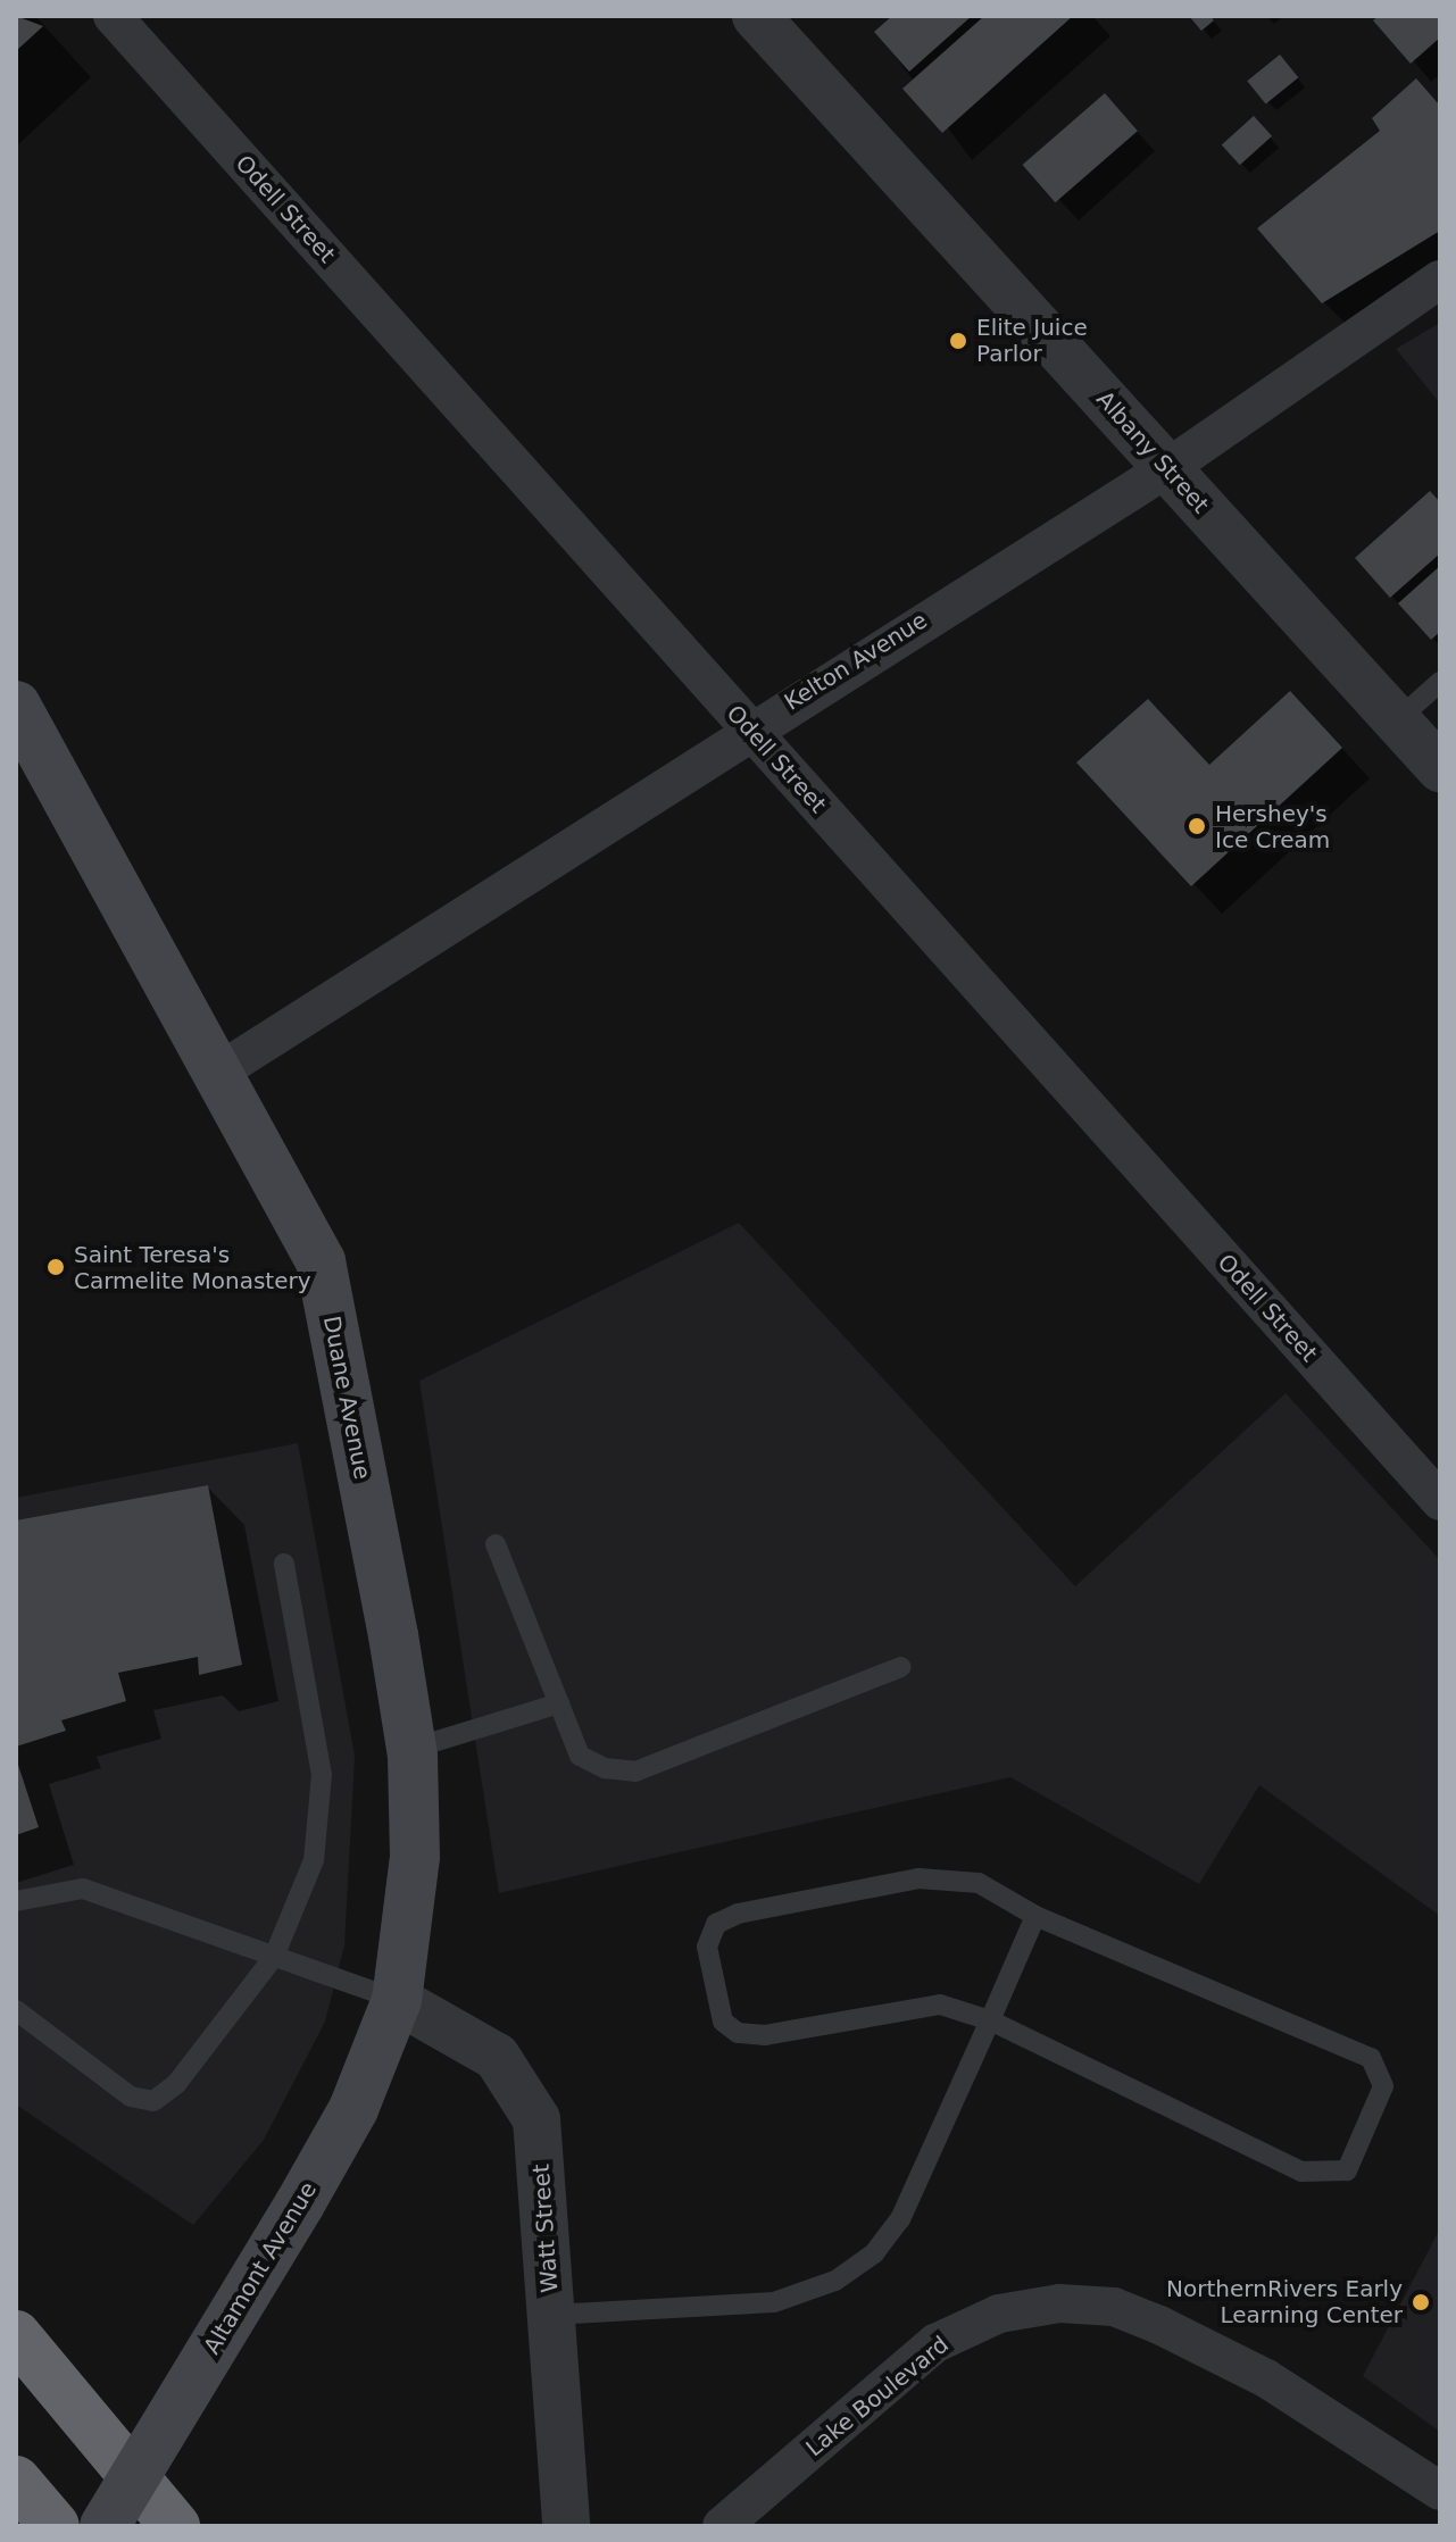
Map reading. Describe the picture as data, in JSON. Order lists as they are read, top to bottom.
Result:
{
  "streets": {
    "main road": ["Duane Avenue", "Altamont Avenue"],
    "street": [
      "Odell Street",
      "Albany Street",
      "Kelton Avenue",
      "Watt Street",
      "Lake Boulevard"
    ]
  },
  "crossings": [
    ["Odell Street", "Kelton Avenue"],
    ["Albany Street", "Kelton Avenue"],
    ["Kelton Avenue", "Duane Avenue"],
    ["Duane Avenue", "Watt Street"],
    ["Duane Avenue", "Altamont Avenue"],
    ["Watt Street", "Altamont Avenue"]
  ],
  "places": [
    "Elite Juice Parlor",
    "Hershey's Ice Cream",
    "Saint Teresa's Carmelite Monastery",
    "NorthernRivers Early Learning Center"
  ]
}
